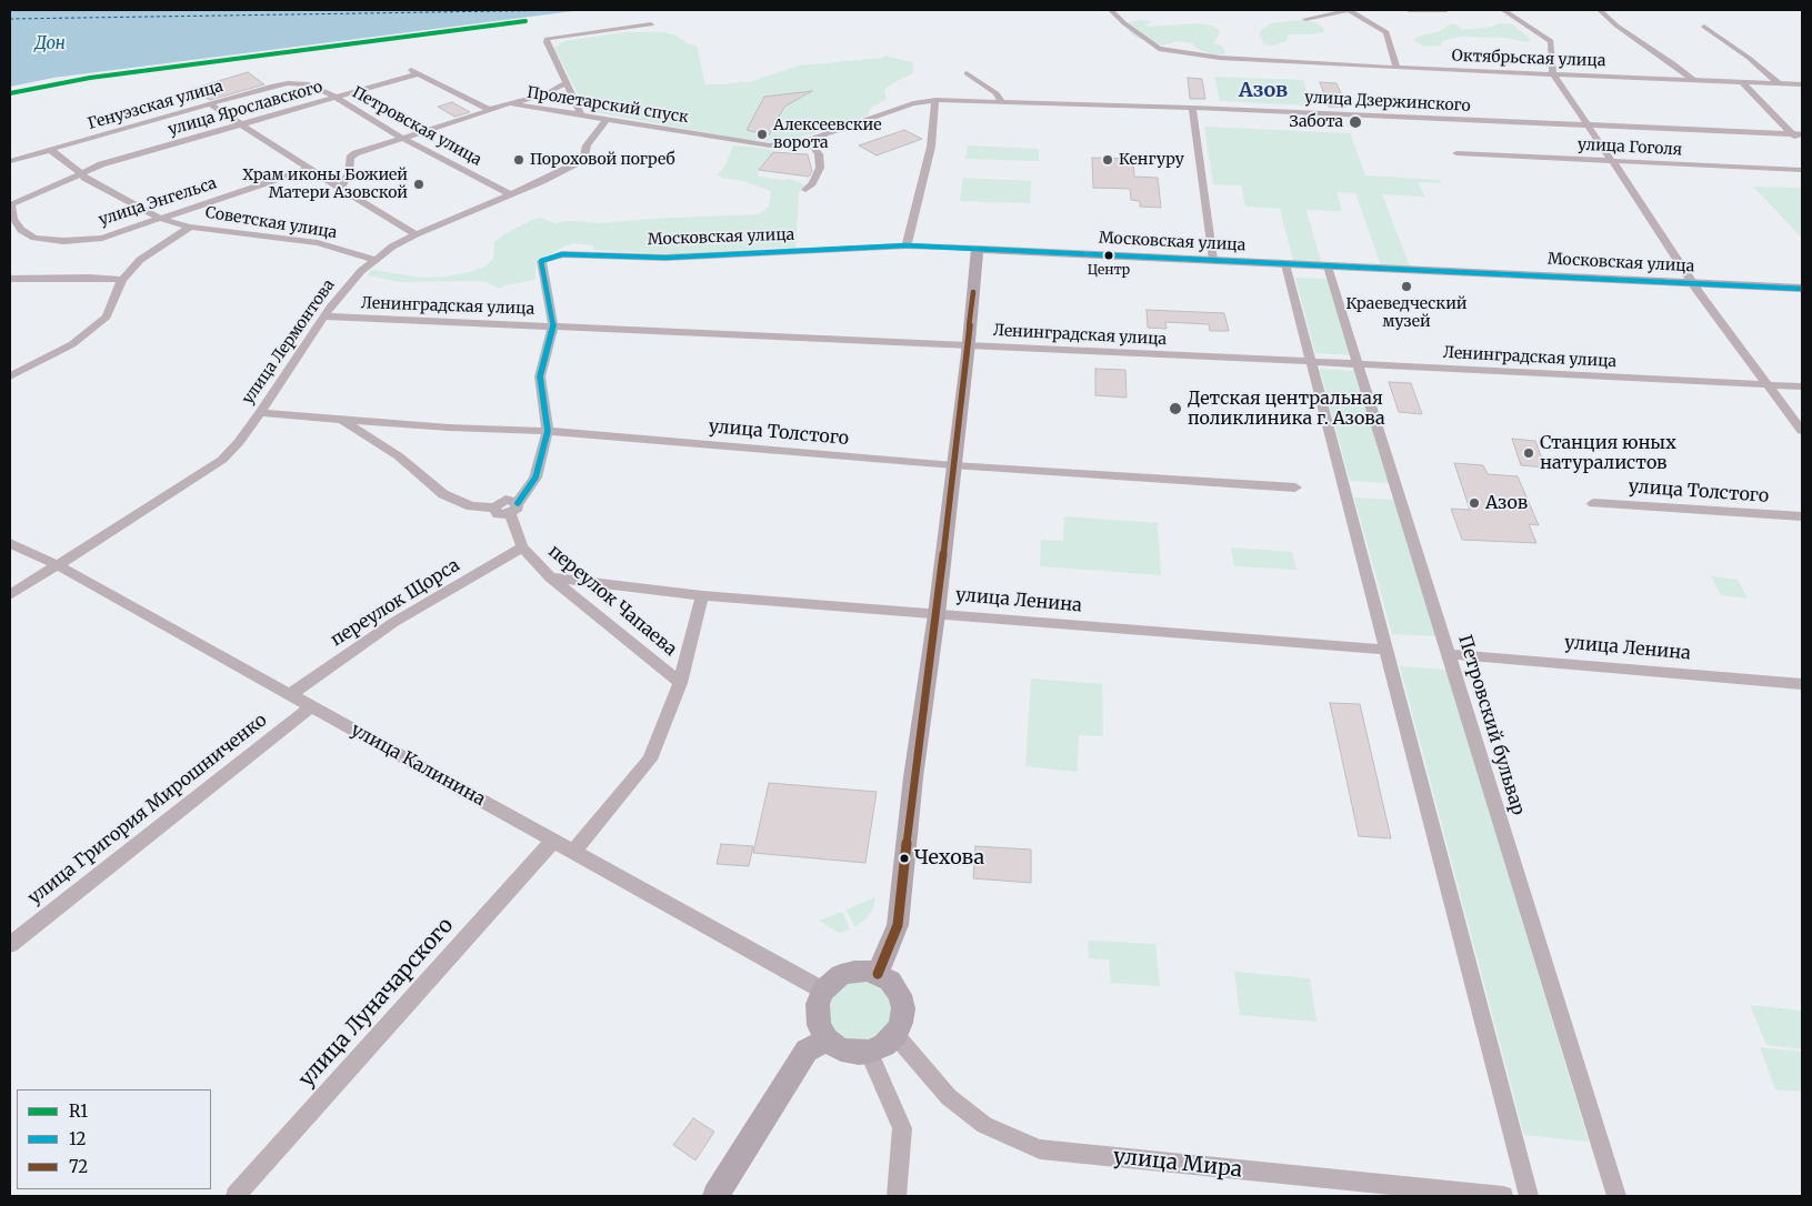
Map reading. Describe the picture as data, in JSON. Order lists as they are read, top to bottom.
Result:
{
  "streets": {
    "main road": ["Московская улица"],
    "street": [
      "Октябрьская улица",
      "улица Дзержинского",
      "Генуэзская улица",
      "Пролетарский спуск",
      "улица Ярославского",
      "Петровская улица",
      "улица Гоголя",
      "улица Энгельса",
      "Советская улица",
      "Ленинградская улица",
      "улица Лермонтова",
      "улица Толстого",
      "переулок Чапаева",
      "улица Ленина",
      "переулок Щорса",
      "Петровский бульвар",
      "улица Калинина",
      "улица Григория Мирошниченко",
      "улица Луначарского",
      "улица Мира"
    ]
  },
  "crossings": [
    ["улица Дзержинского", "Пролетарский спуск"],
    ["Генуэзская улица", "Петровская улица"],
    ["Генуэзская улица", "Советская улица"],
    ["Пролетарский спуск", "улица Лермонтова"],
    ["улица Ярославского", "Петровская улица"],
    ["улица Ярославского", "улица Энгельса"],
    ["улица Ярославского", "Советская улица"],
    ["Петровская улица", "улица Лермонтова"],
    ["улица Энгельса", "Советская улица"],
    ["Советская улица", "улица Лермонтова"],
    ["Московская улица", "Ленинградская улица"],
    ["Московская улица", "Петровский бульвар"],
    ["Ленинградская улица", "улица Лермонтова"],
    ["Ленинградская улица", "Петровский бульвар"],
    ["улица Лермонтова", "улица Толстого"],
    ["улица Лермонтова", "улица Калинина"],
    ["переулок Чапаева", "улица Ленина"],
    ["переулок Чапаева", "переулок Щорса"],
    ["переулок Чапаева", "улица Калинина"],
    ["улица Ленина", "Петровский бульвар"],
    ["переулок Щорса", "улица Калинина"],
    ["улица Калинина", "улица Григория Мирошниченко"],
    ["улица Калинина", "улица Луначарского"],
    ["улица Калинина", "улица Мира"]
  ],
  "districts": ["Азов"],
  "water": ["Дон"],
  "places": [
    "Забота",
    "Алексеевские ворота",
    "Пороховой погреб",
    "Кенгуру",
    "Храм иконы Божией Матери Азовской",
    "Центр",
    "Краеведческий музей",
    "Детская центральная поликлиника г. Азова",
    "Станция юных натуралистов",
    "Азов",
    "Чехова"
  ],
  "lines": ["transit line R1", "transit line 12", "transit line 72"],
  "legend": ["R1", "12", "72"]
}
